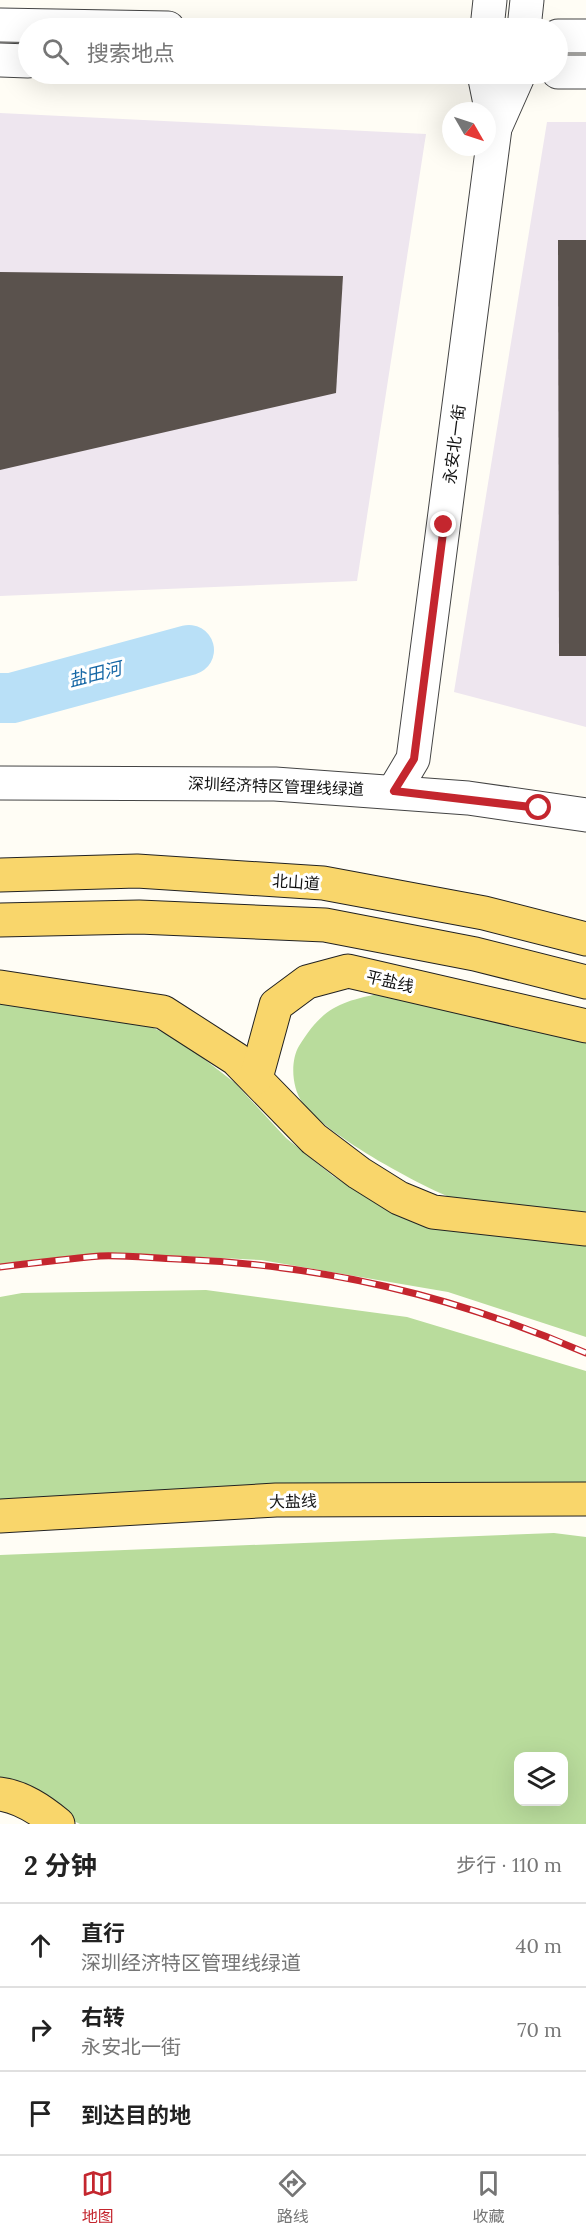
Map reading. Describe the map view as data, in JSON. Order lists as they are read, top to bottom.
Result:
{
  "streets": {
    "main road": ["北山道", "平盐线", "大盐线"],
    "street": ["永安北一街", "深圳经济特区管理线绿道"]
  },
  "crossings": [
    ["永安北一街", "深圳经济特区管理线绿道"]
  ],
  "water": ["盐田河"],
  "north": "bottom right",
  "page": {
    "search": "搜索地点",
    "heading": ["2 分钟", "步行 · 110 m"],
    "list": [
      ["直行", "深圳经济特区管理线绿道", "40 m"],
      ["右转", "永安北一街", "70 m"],
      "到达目的地"
    ],
    "nav": ["地图", "路线", "收藏"]
  }
}
